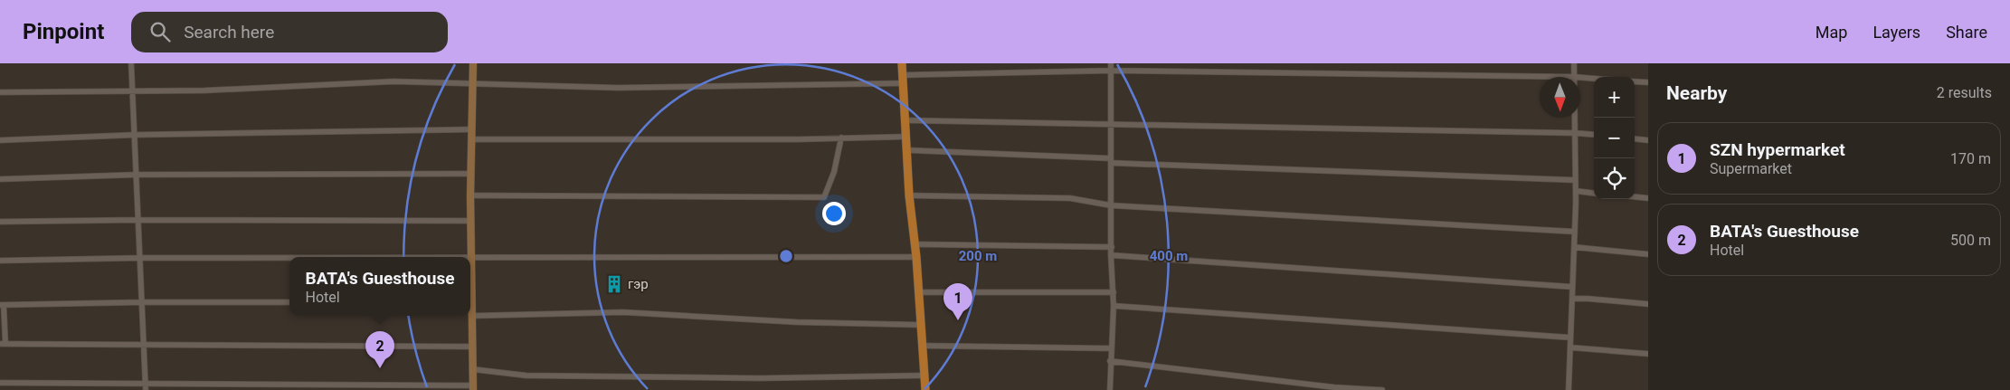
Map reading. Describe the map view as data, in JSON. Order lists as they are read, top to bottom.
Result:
{
  "places": {
    "building": ["гэр"]
  },
  "north": "bottom",
  "page": {
    "header": "Pinpoint",
    "search": "Search here",
    "nav": ["Map", "Layers", "Share"],
    "heading": ["Nearby", "2 results"],
    "map_buttons": ["+", "−"],
    "list": [
      {
        "mark": "1",
        "name": "SZN hypermarket",
        "note": "Supermarket",
        "value": "170 m"
      },
      {
        "mark": "2",
        "name": "BATA's Guesthouse",
        "note": "Hotel",
        "value": "500 m"
      }
    ],
    "popup": ["BATA's Guesthouse", "Hotel"],
    "pins": ["1", "2"]
  },
  "rings": ["200 m", "400 m"]
}
